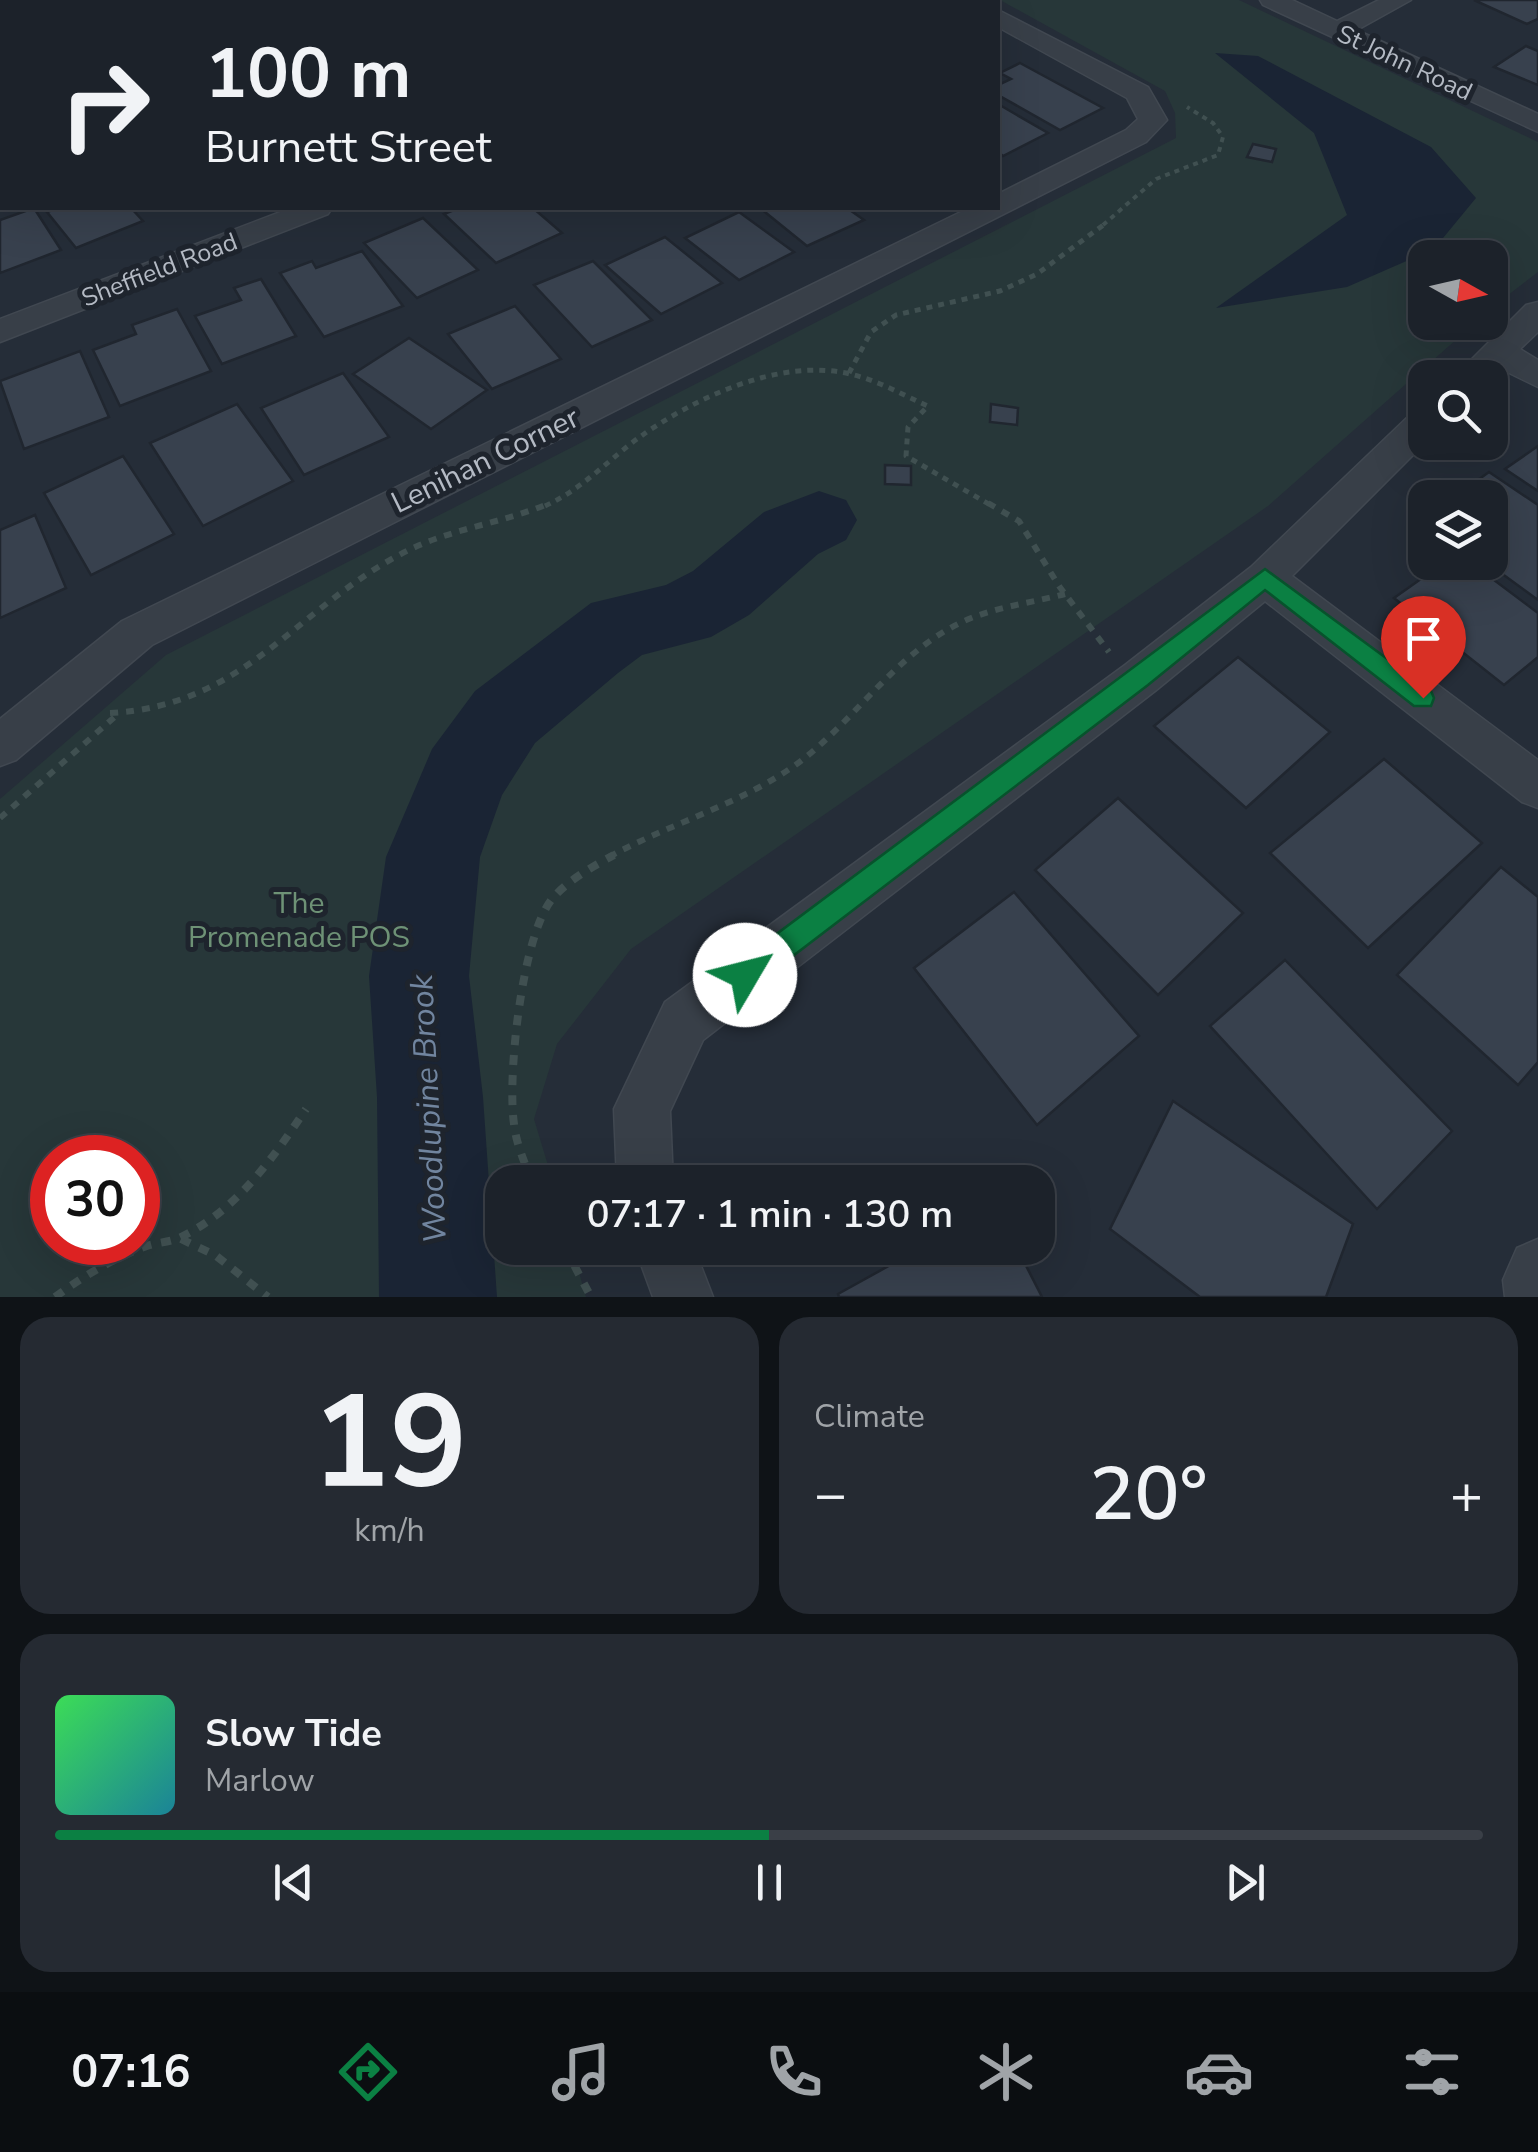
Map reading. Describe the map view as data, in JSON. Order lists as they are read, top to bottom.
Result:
{
  "streets": {
    "street": ["St John Road", "Sheffield Road", "Lenihan Corner"]
  },
  "water": ["Woodlupine Brook"],
  "parks": ["The Promenade POS"],
  "north": "right",
  "page": {
    "turn": ["100 m", "Burnett Street"],
    "limit": "30",
    "trip": "07:17 · 1 min · 130 m",
    "tile": [
      ["19", "km/h"],
      "Climate"
    ],
    "heat": ["−", "20°", "+"],
    "song": ["Slow Tide", "Marlow"],
    "tabs": "07:16"
  }
}
